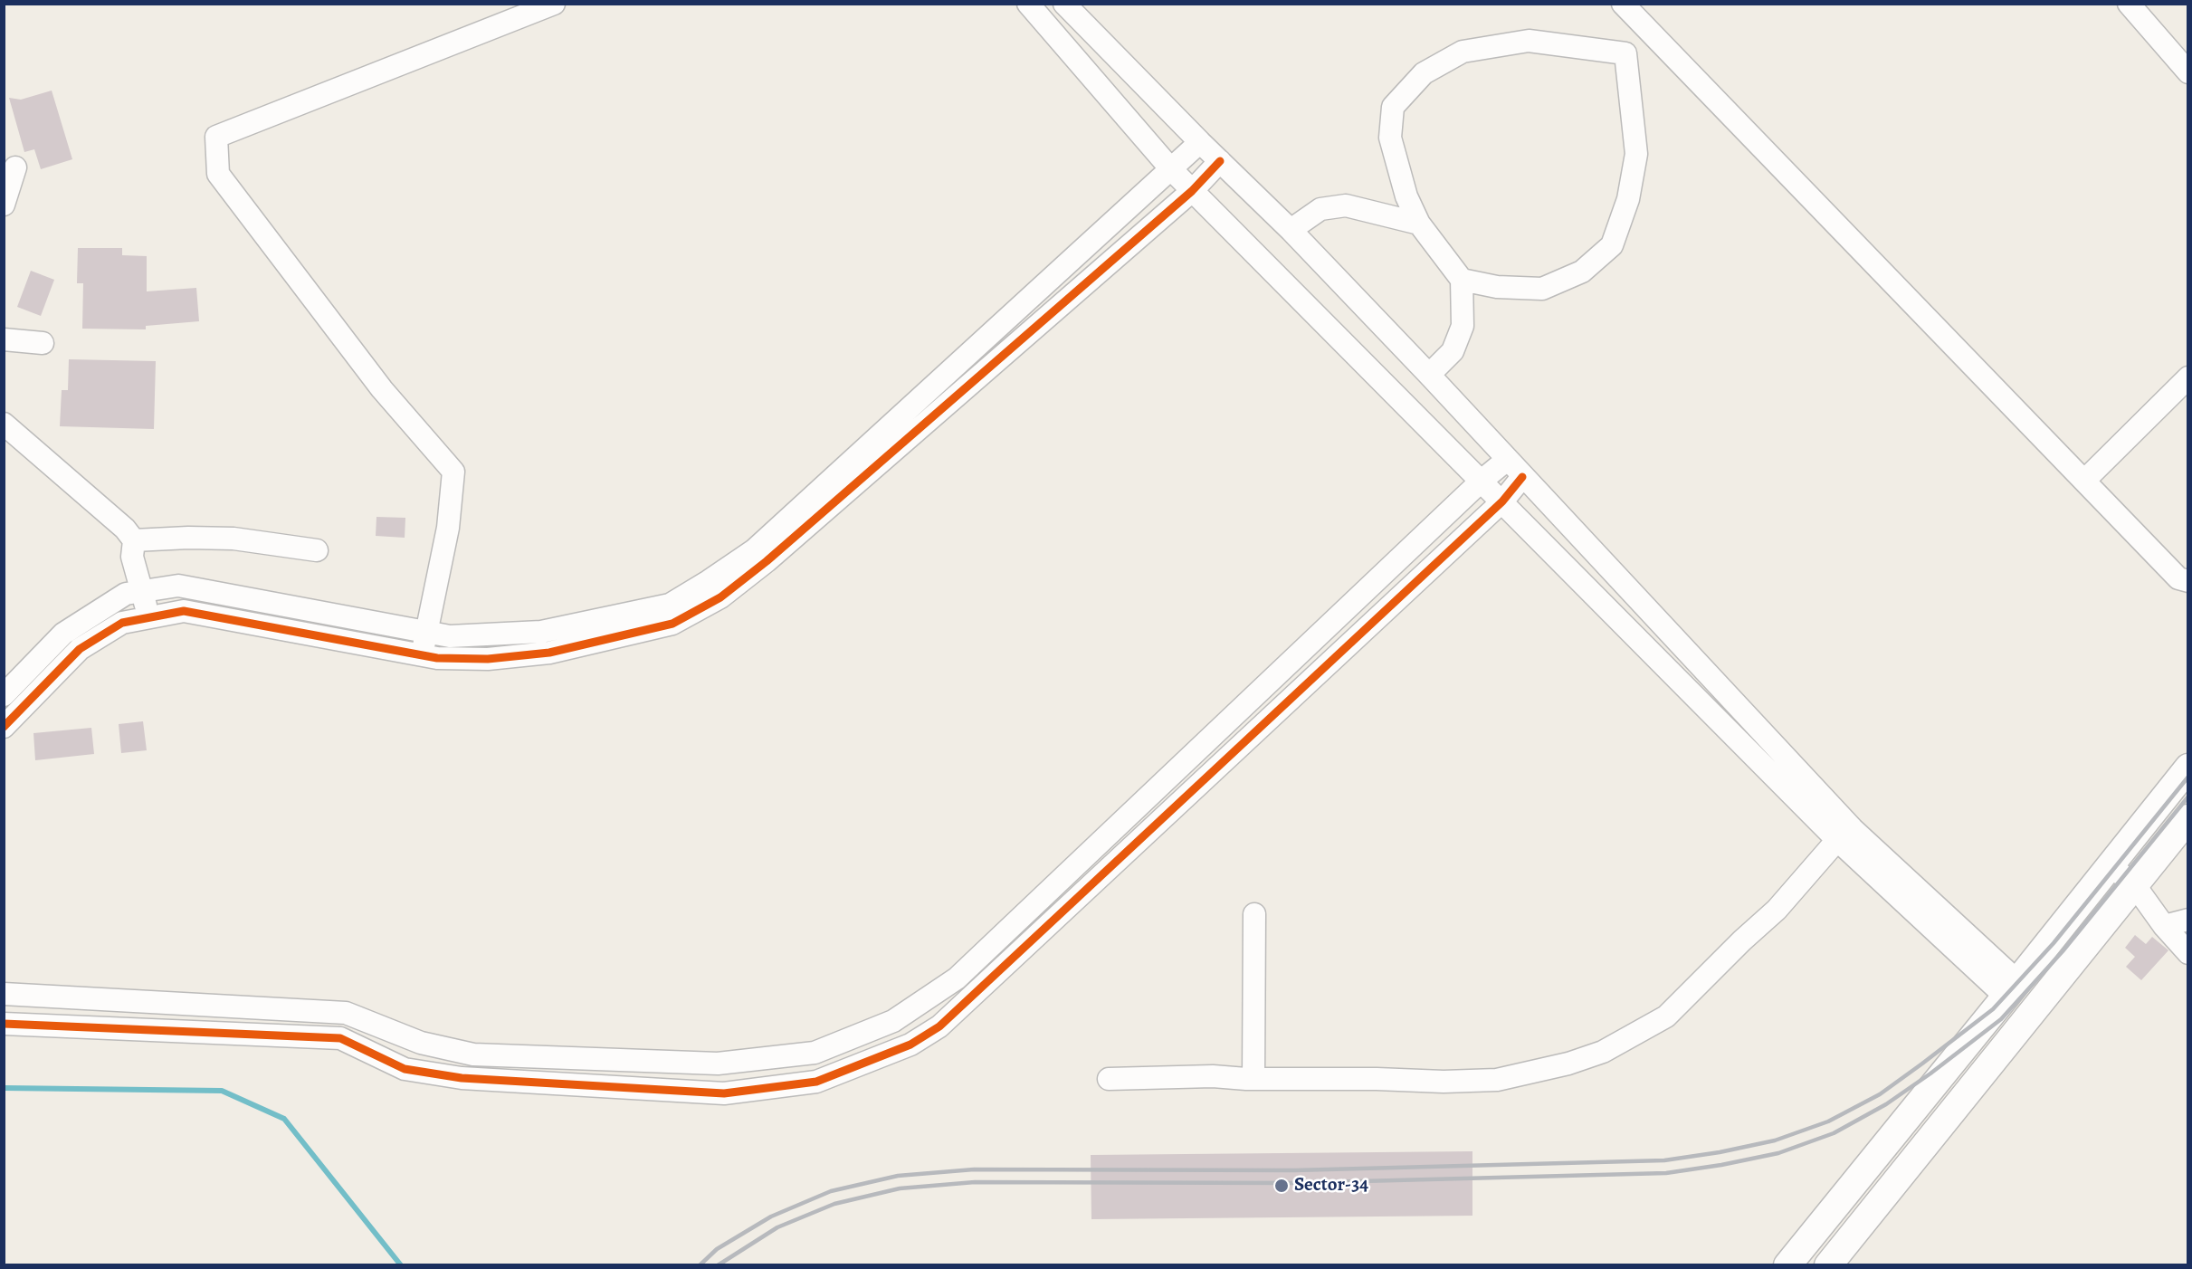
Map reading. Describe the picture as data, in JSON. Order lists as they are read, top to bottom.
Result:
{
  "places": ["Sector-34"]
}
